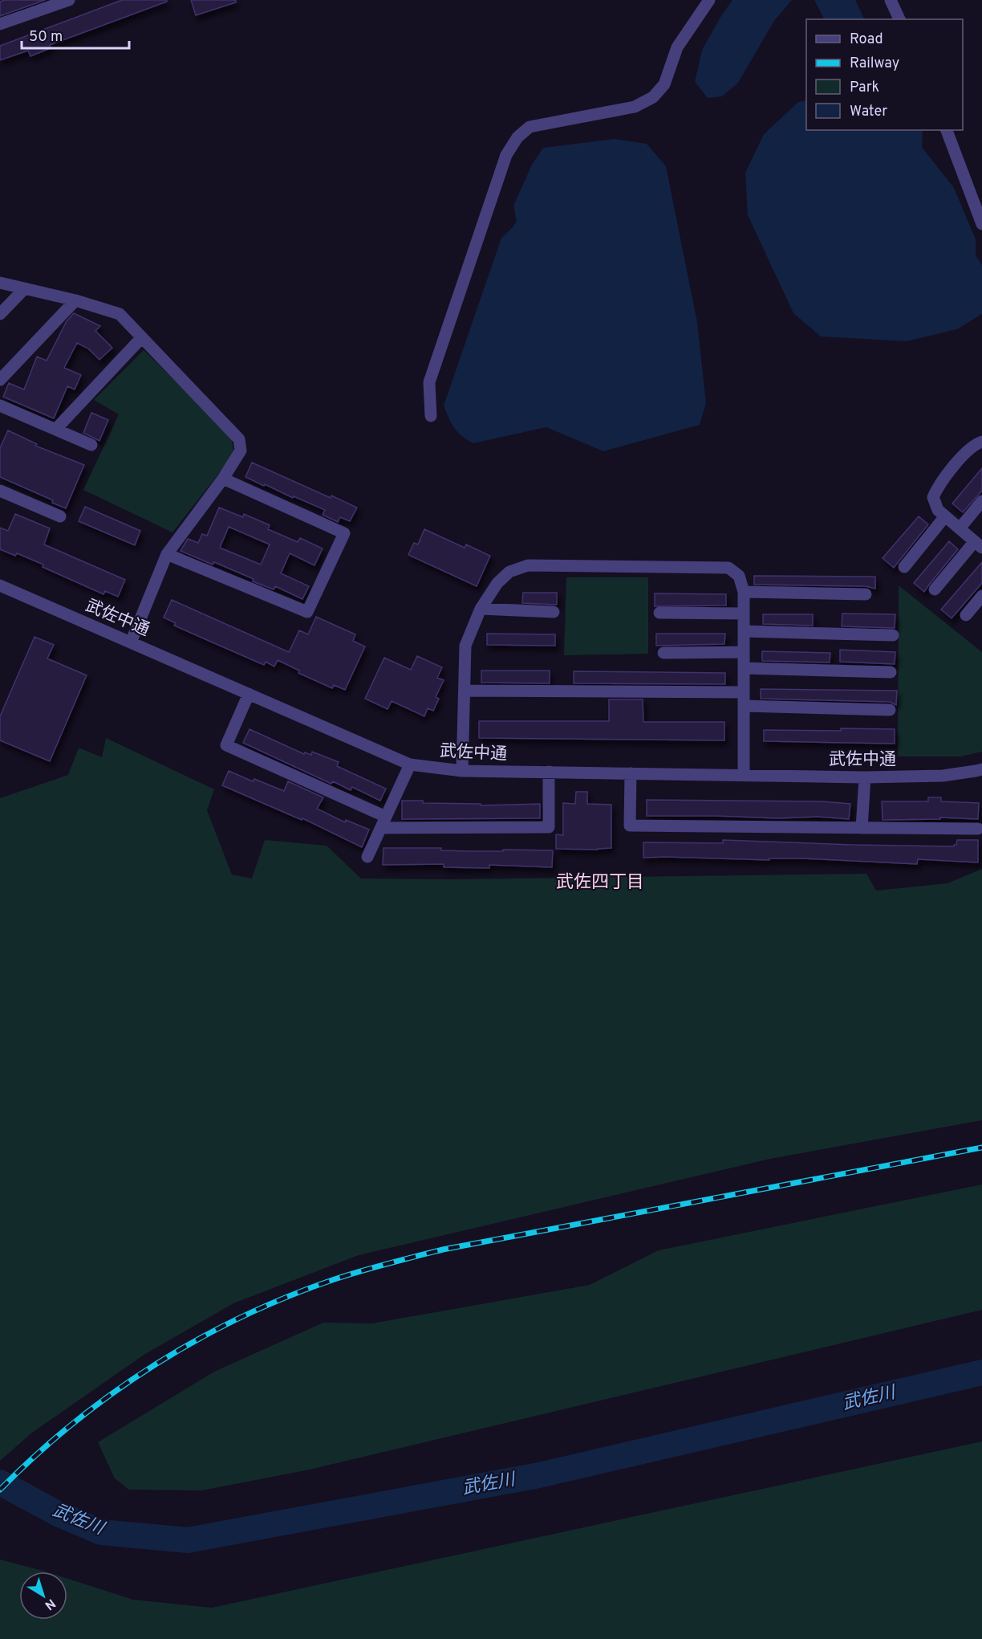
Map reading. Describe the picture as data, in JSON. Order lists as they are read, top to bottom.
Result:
{
  "streets": {
    "street": ["武佐中通"]
  },
  "districts": ["武佐四丁目"],
  "water": ["武佐川"],
  "legend": [
    "Road",
    "Railway",
    "Park",
    "Water"
  ],
  "scale_bar": "50 m",
  "north": "bottom right"
}
